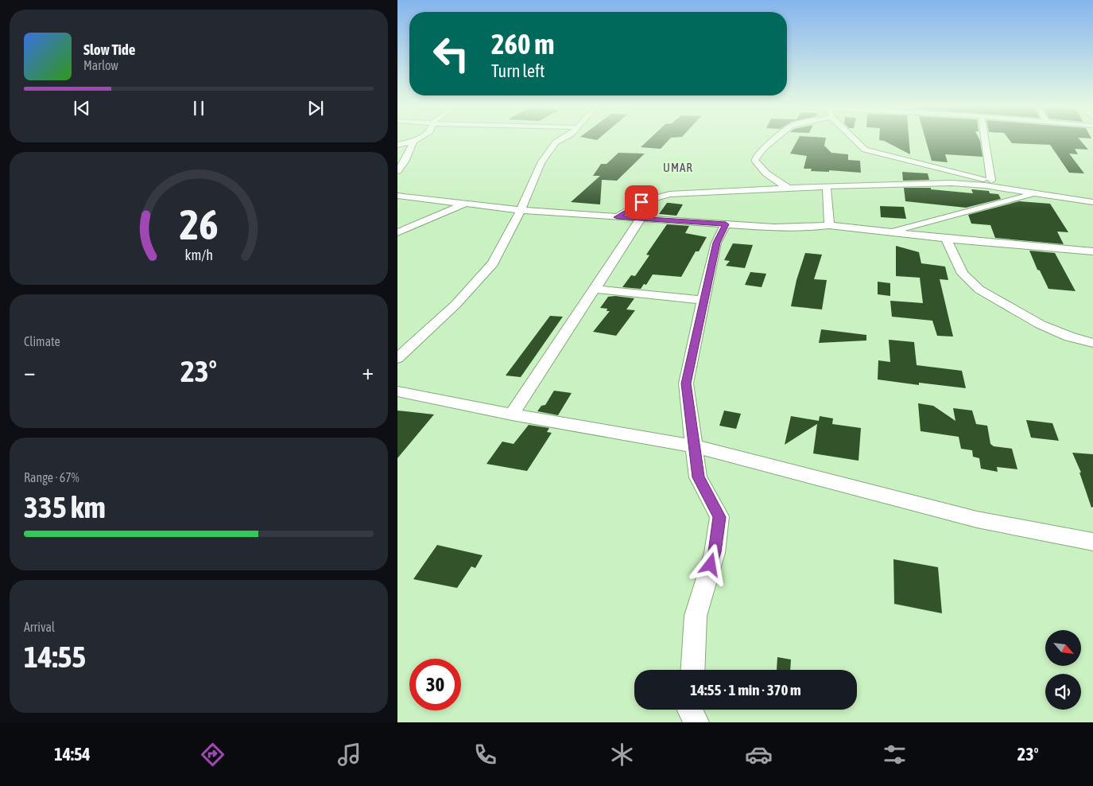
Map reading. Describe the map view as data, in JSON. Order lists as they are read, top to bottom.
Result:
{
  "districts": ["UMAR"],
  "north": "bottom right",
  "page": {
    "turn": ["260 m", "Turn left"],
    "song": ["Slow Tide", "Marlow"],
    "tile": [
      "Climate",
      ["Range · 67%", "335 km"],
      ["Arrival", "14:55"]
    ],
    "heat": ["−", "23°", "+"],
    "limit": "30",
    "trip": "14:55 · 1 min · 370 m",
    "tabs": ["14:54", "23°"],
    "gauge": ["26", "km/h"]
  }
}
